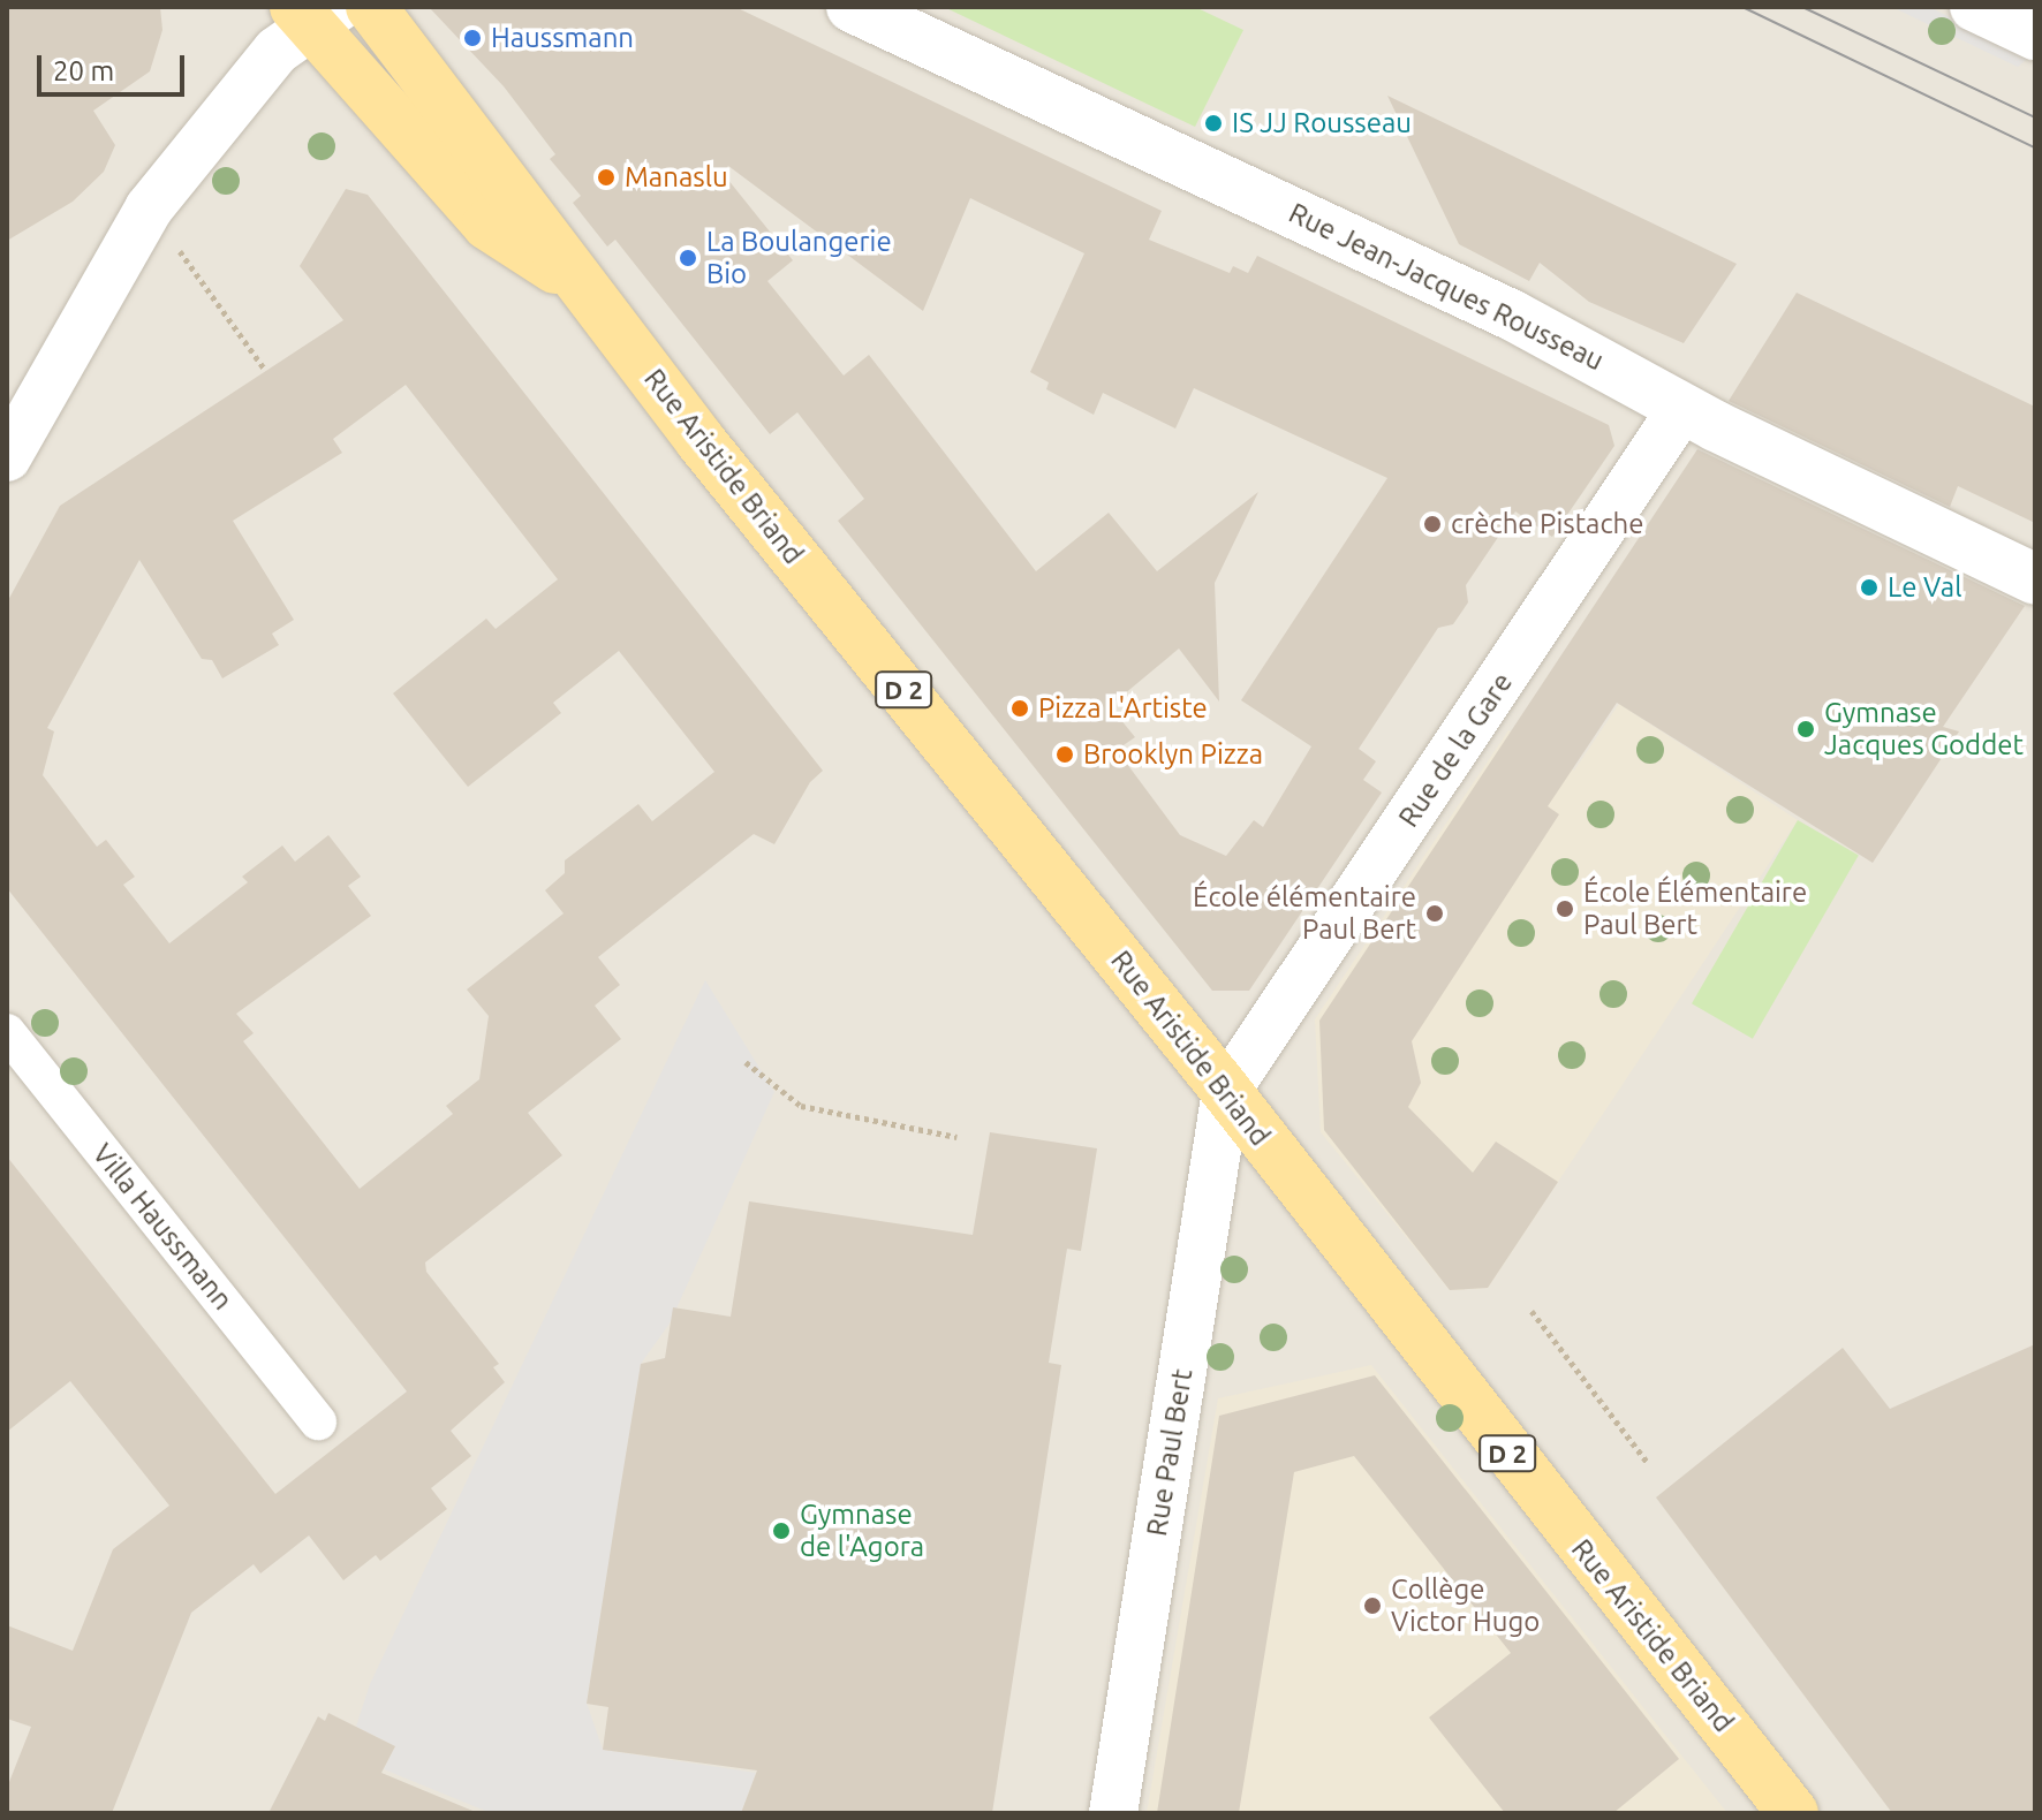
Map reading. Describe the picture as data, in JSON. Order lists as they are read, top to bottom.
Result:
{
  "streets": {
    "main road": ["Rue Aristide Briand", "D 2"],
    "street": [
      "Rue Jean-Jacques Rousseau",
      "Rue de la Gare",
      "Villa Haussmann",
      "Rue Paul Bert"
    ]
  },
  "crossings": [
    ["Rue Jean-Jacques Rousseau", "Rue de la Gare"],
    ["Rue Aristide Briand", "Rue de la Gare"],
    ["Rue Aristide Briand", "Rue Paul Bert"],
    ["Rue de la Gare", "Rue Paul Bert"]
  ],
  "places": [
    "Haussmann",
    "IS JJ Rousseau",
    "Manaslu",
    "La Boulangerie Bio",
    "crèche Pistache",
    "Le Val",
    "Pizza L'Artiste",
    "Gymnase Jacques Goddet",
    "Brooklyn Pizza",
    "École Élémentaire Paul Bert",
    "École élémentaire Paul Bert",
    "Gymnase de l'Agora",
    "Collège Victor Hugo"
  ],
  "scale_bar": "20 m"
}
